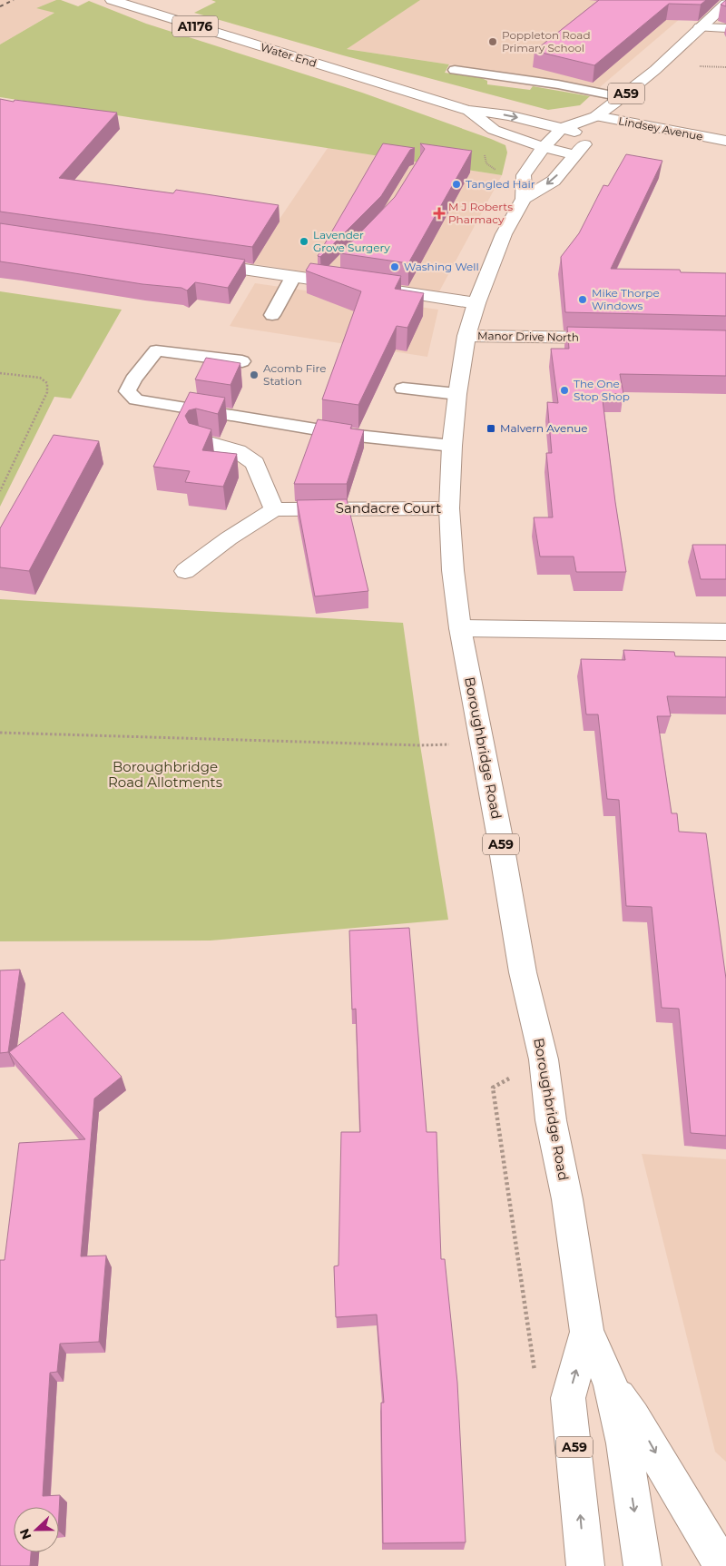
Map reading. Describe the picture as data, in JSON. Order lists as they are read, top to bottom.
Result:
{
  "streets": {
    "main road": [
      "A1176",
      "Water End",
      "A59",
      "Lindsey Avenue",
      "Manor Drive North",
      "Sandacre Court",
      "Boroughbridge Road"
    ]
  },
  "crossings": [
    ["Water End", "A59"],
    ["Water End", "Boroughbridge Road"],
    ["A59", "Lindsey Avenue"],
    ["A59", "Boroughbridge Road"],
    ["Lindsey Avenue", "Boroughbridge Road"],
    ["Manor Drive North", "Boroughbridge Road"],
    ["Sandacre Court", "Boroughbridge Road"]
  ],
  "parks": ["Boroughbridge Road Allotments"],
  "places": {
    "other": [
      "Poppleton Road Primary School",
      "Tangled Hair",
      "Lavender Grove Surgery",
      "Washing Well",
      "Mike Thorpe Windows",
      "Acomb Fire Station",
      "The One Stop Shop"
    ],
    "health": ["M J Roberts Pharmacy"],
    "transit": ["Malvern Avenue"]
  },
  "north": "left"
}
